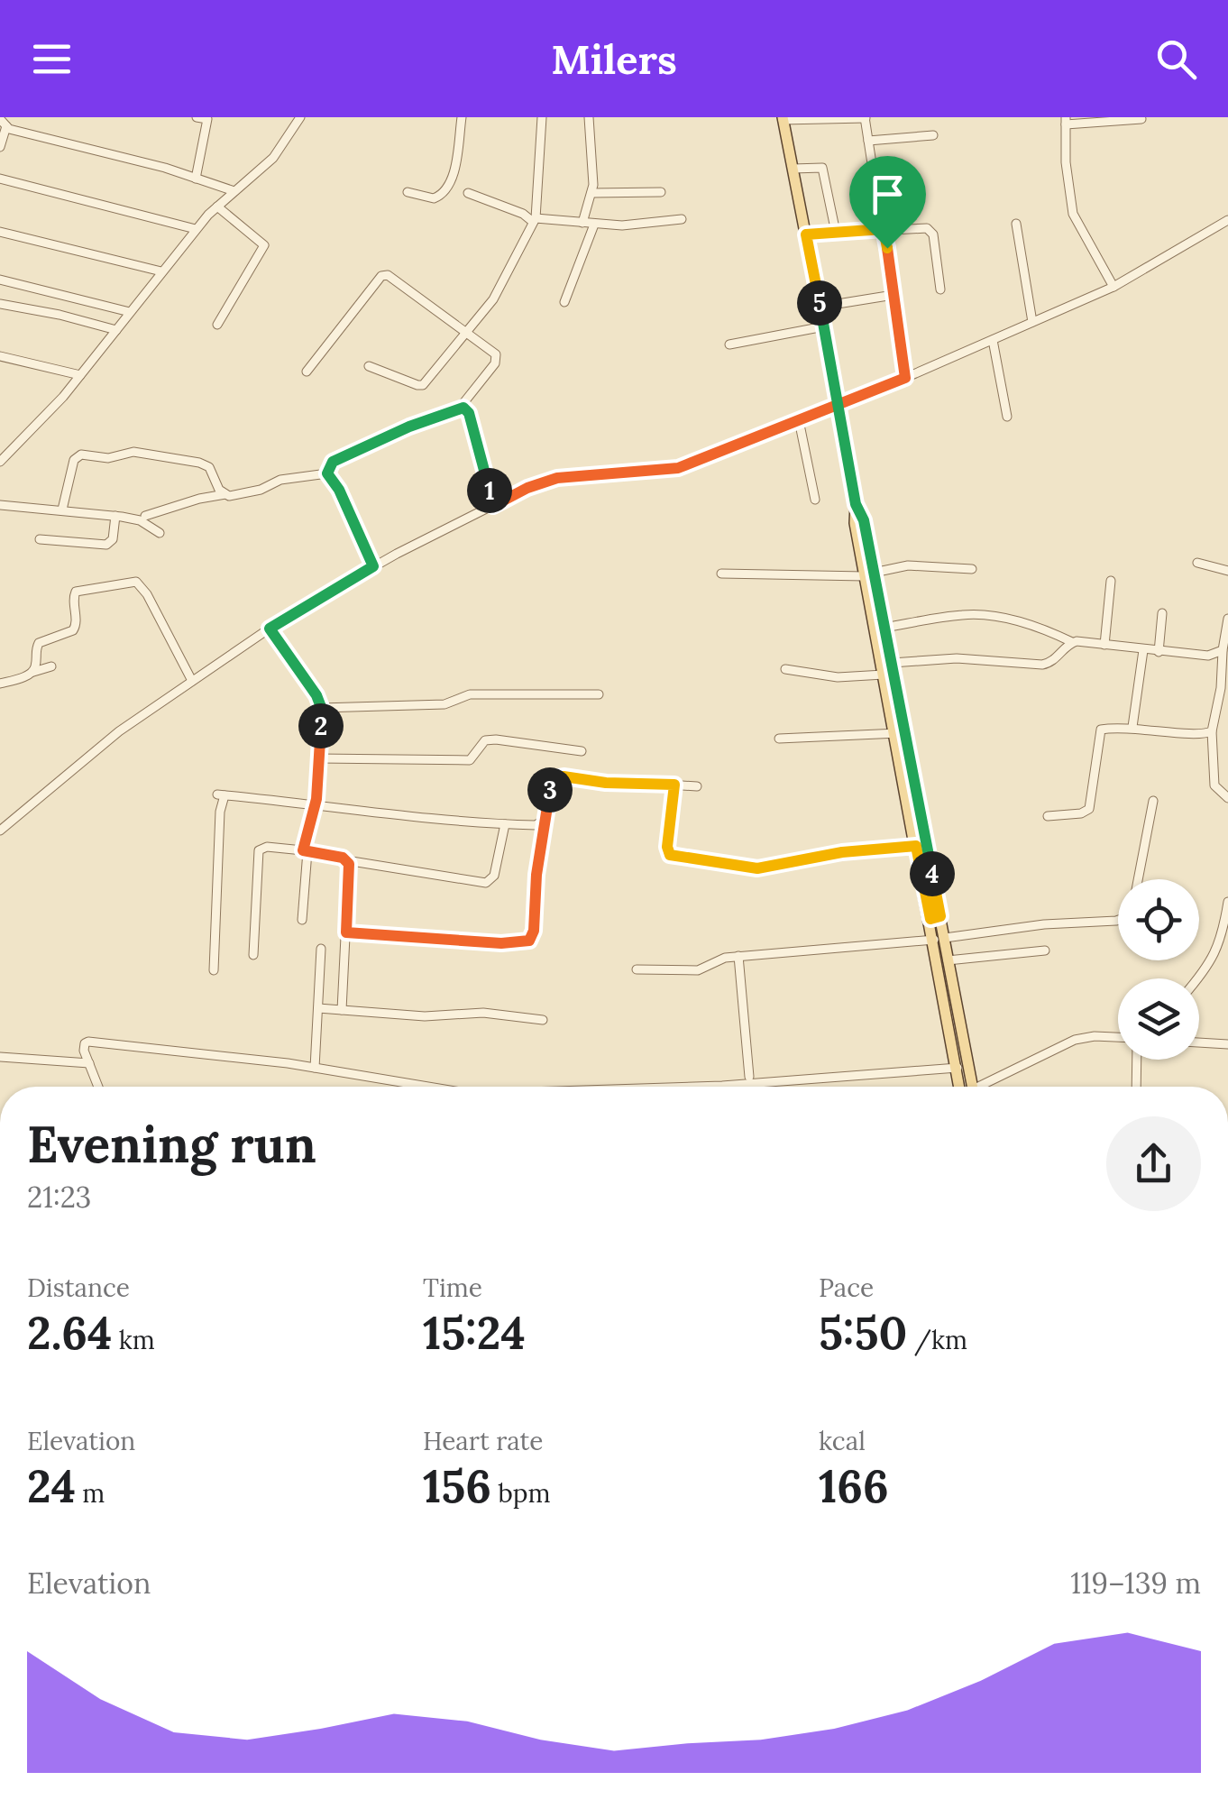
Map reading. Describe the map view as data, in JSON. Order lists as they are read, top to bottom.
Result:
{
  "page": {
    "header": "Milers",
    "pins": [
      "5",
      "1",
      "2",
      "3",
      "4"
    ],
    "heading": ["Evening run", "21:23"],
    "stats": [
      ["Distance", "2.64 km"],
      ["Time", "15:24"],
      ["Pace", "5:50 /km"],
      ["Elevation", "24 m"],
      ["Heart rate", "156 bpm"],
      ["kcal", "166"]
    ],
    "chart": ["Elevation", "119–139 m"]
  }
}
